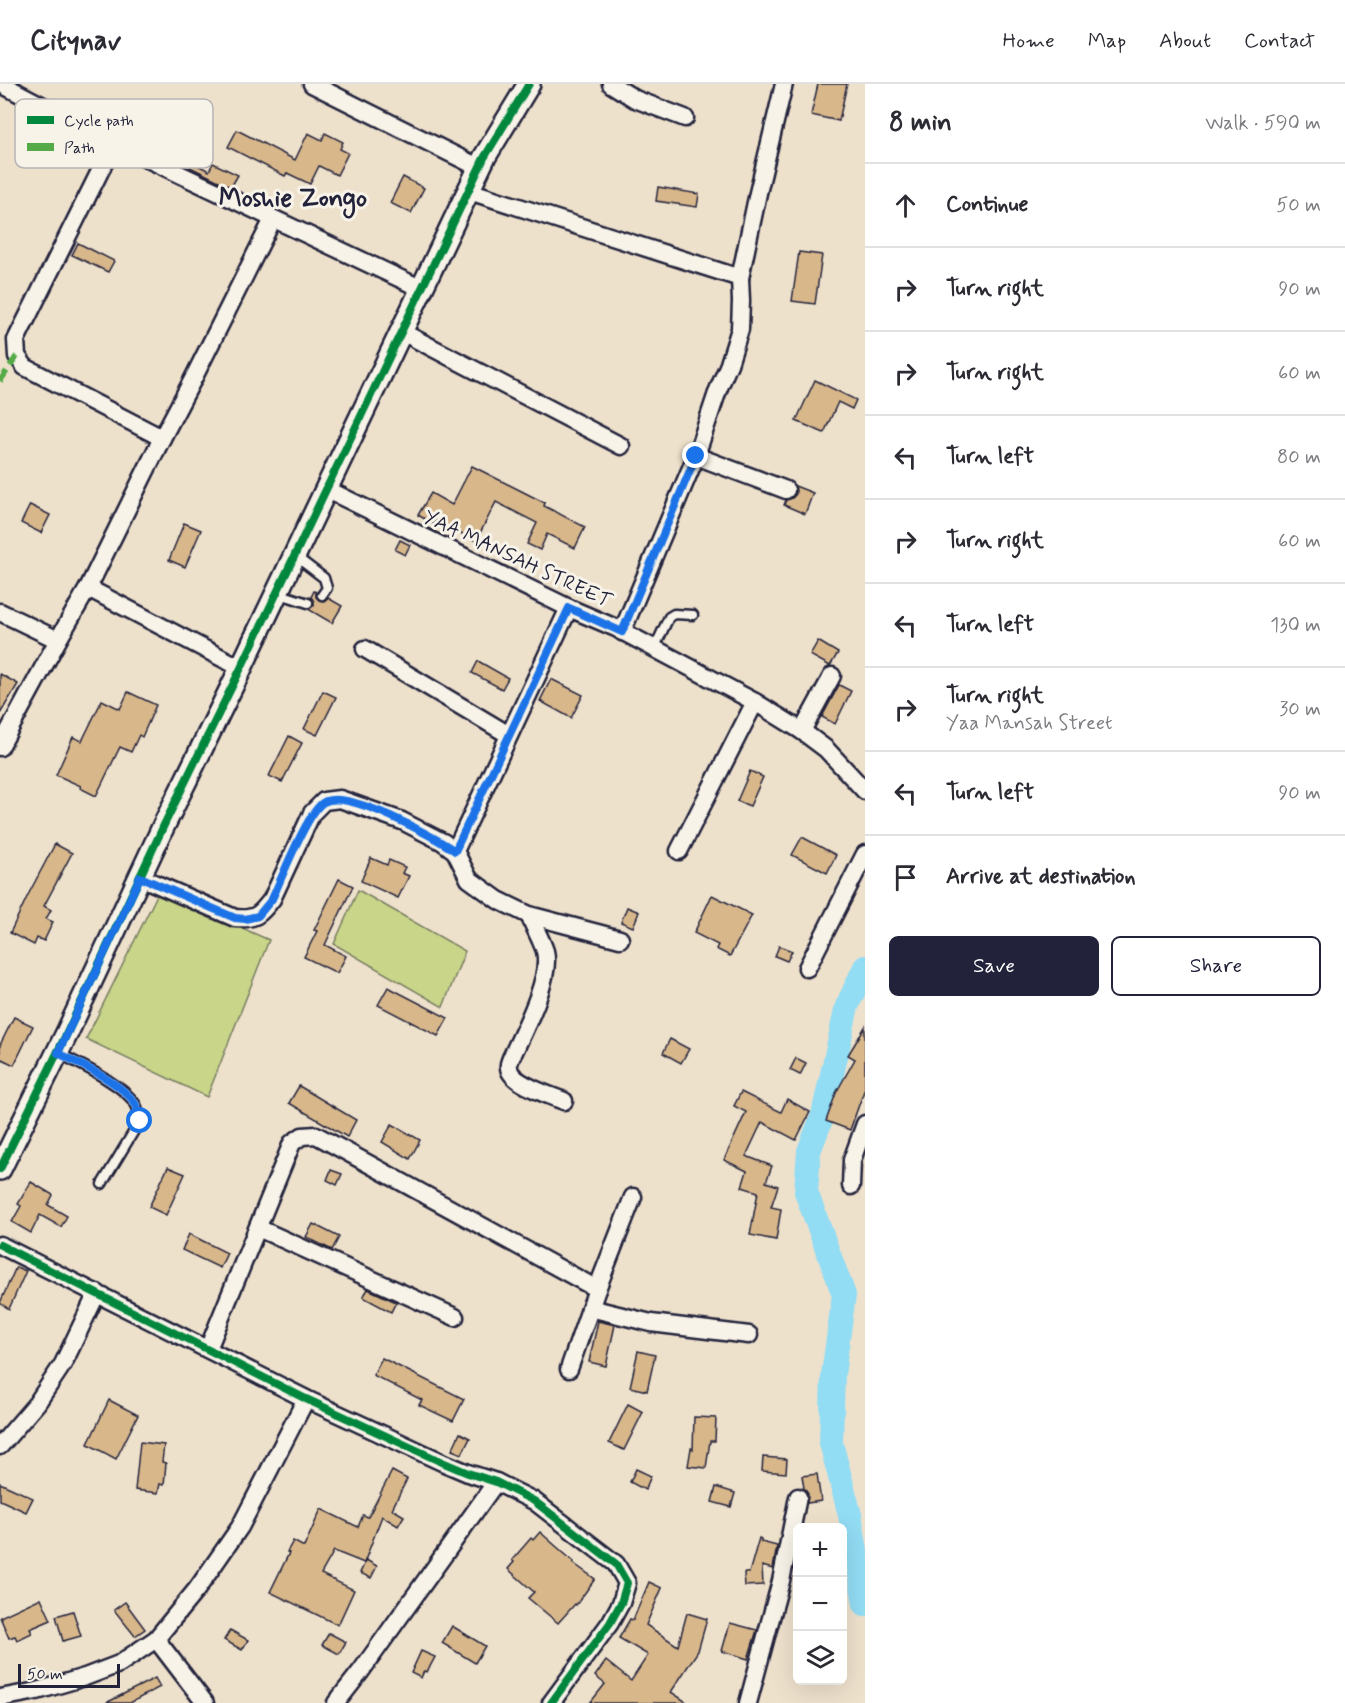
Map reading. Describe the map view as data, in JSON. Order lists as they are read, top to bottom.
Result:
{
  "streets": {
    "street": ["YAA MANSAH STREET"]
  },
  "districts": ["Moshie Zongo"],
  "legend": ["Cycle path", "Path"],
  "scale_bar": "50 m",
  "page": {
    "header": "Citynav",
    "nav": [
      "Home",
      "Map",
      "About",
      "Contact"
    ],
    "heading": ["8 min", "Walk · 590 m"],
    "list": [
      ["Continue", "50 m"],
      ["Turn right", "90 m"],
      ["Turn right", "60 m"],
      ["Turn left", "80 m"],
      ["Turn right", "60 m"],
      ["Turn left", "130 m"],
      ["Turn right", "Yaa Mansah Street", "30 m"],
      ["Turn left", "90 m"],
      "Arrive at destination"
    ],
    "buttons": ["Save", "Share"],
    "map_buttons": ["+", "−"],
    "scale": "50 m"
  }
}
